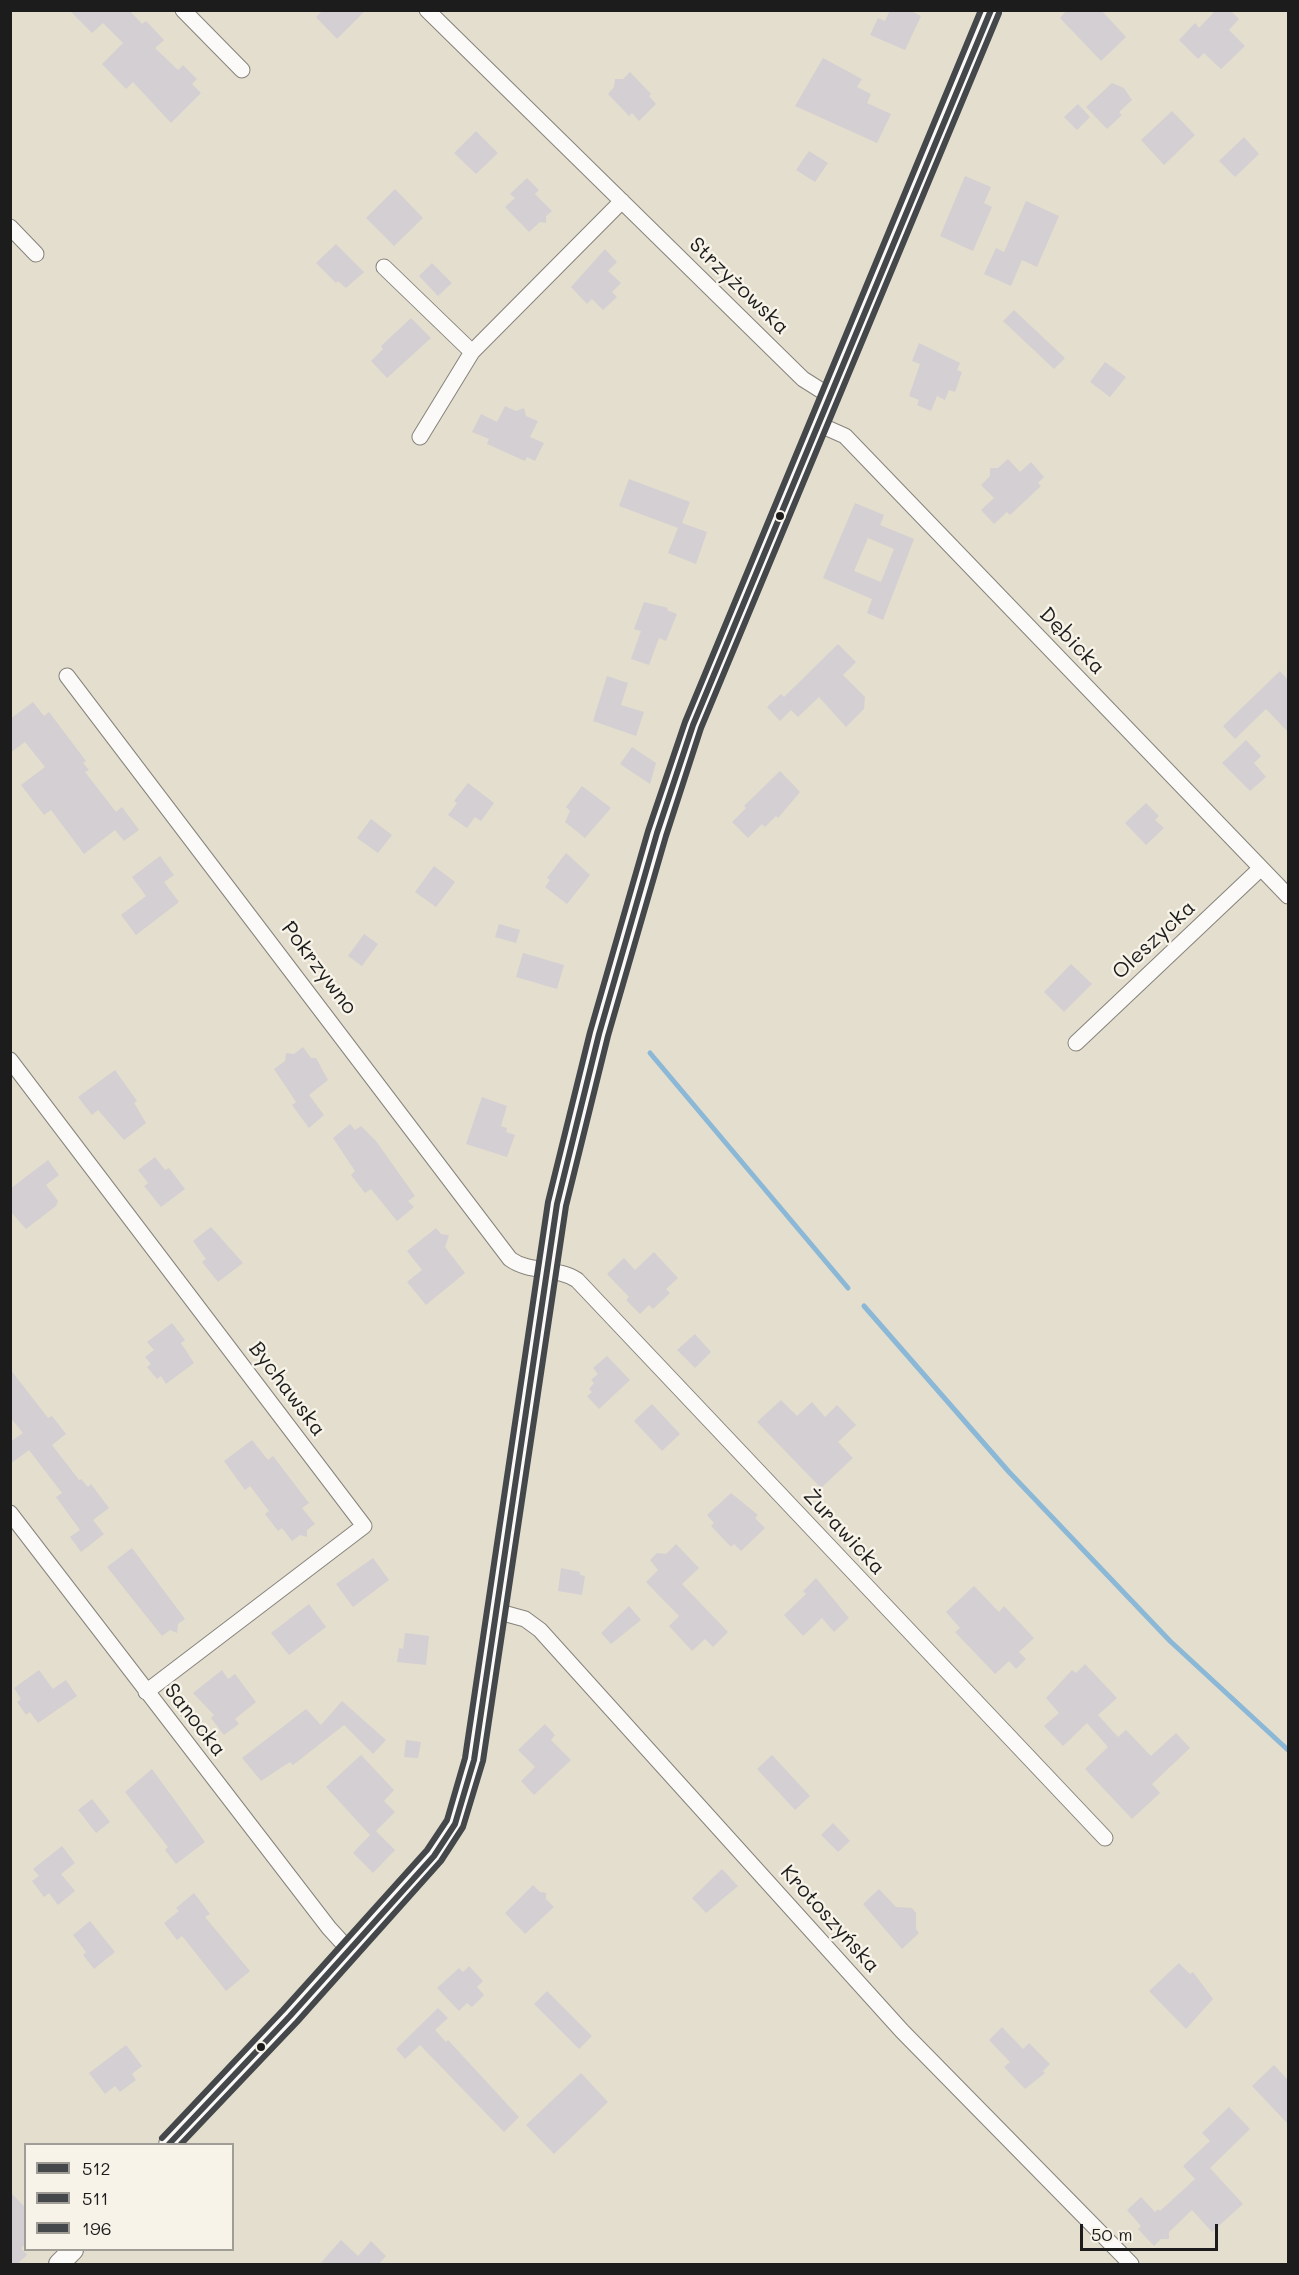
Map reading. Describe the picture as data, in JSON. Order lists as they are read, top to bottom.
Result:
{
  "streets": {
    "street": [
      "Strzyżowska",
      "Dębicka",
      "Oleszycka",
      "Pokrzywno",
      "Bychawska",
      "Żurawicka",
      "Sanocka",
      "Krotoszyńska"
    ]
  },
  "crossings": [
    ["Dębicka", "Oleszycka"],
    ["Pokrzywno", "Żurawicka"],
    ["Bychawska", "Sanocka"]
  ],
  "lines": ["transit line 512", "transit line 196", "transit line 511"],
  "legend": ["512", "511", "196"],
  "scale_bar": "50 m"
}
